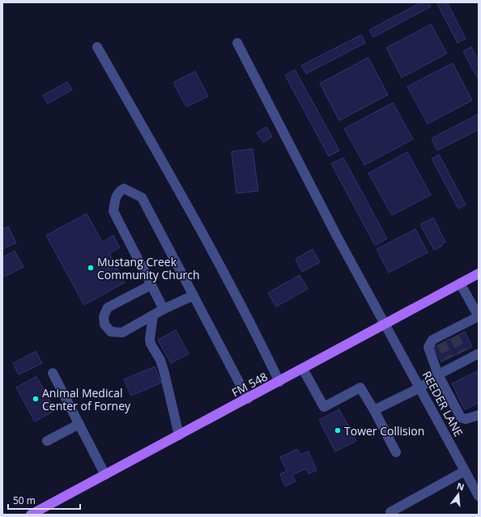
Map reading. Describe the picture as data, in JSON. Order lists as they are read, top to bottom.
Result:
{
  "streets": {
    "main road": ["FM 548"],
    "street": ["REEDER LANE"]
  },
  "crossings": [
    ["FM 548", "REEDER LANE"]
  ],
  "places": ["Mustang Creek Community Church", "Animal Medical Center of Forney", "Tower Collision"],
  "scale_bar": "50 m",
  "north": "top"
}
